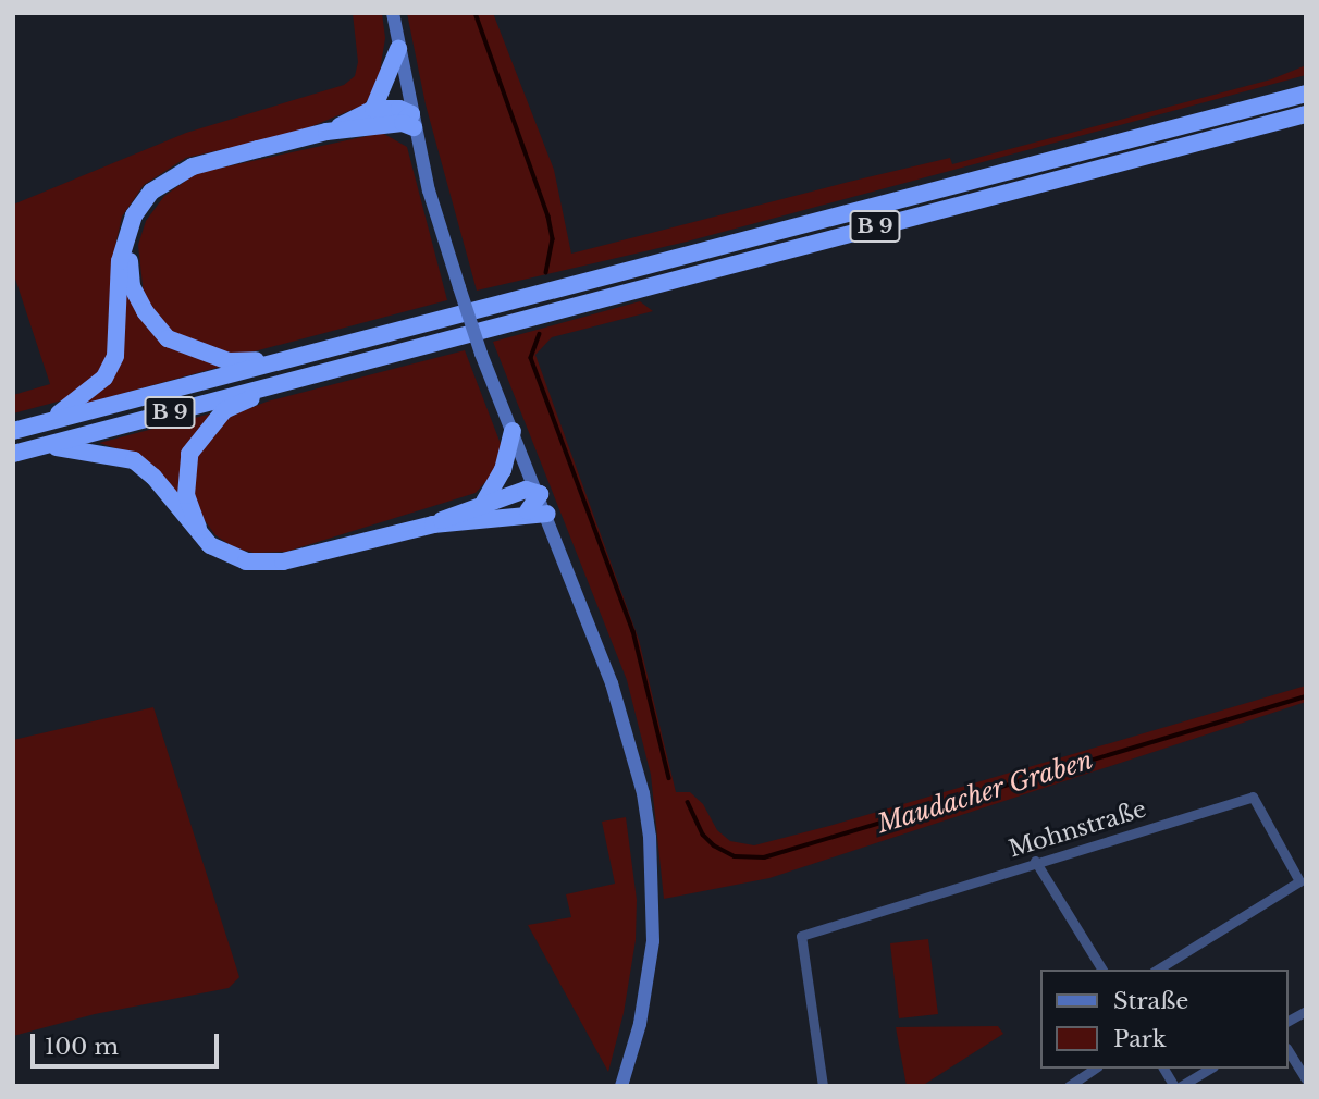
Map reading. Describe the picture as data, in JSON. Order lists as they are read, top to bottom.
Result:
{
  "streets": {
    "highway": ["B 9"],
    "street": ["Mohnstraße"]
  },
  "water": ["Maudacher Graben"],
  "legend": ["Straße", "Park"],
  "scale_bar": "100 m"
}
